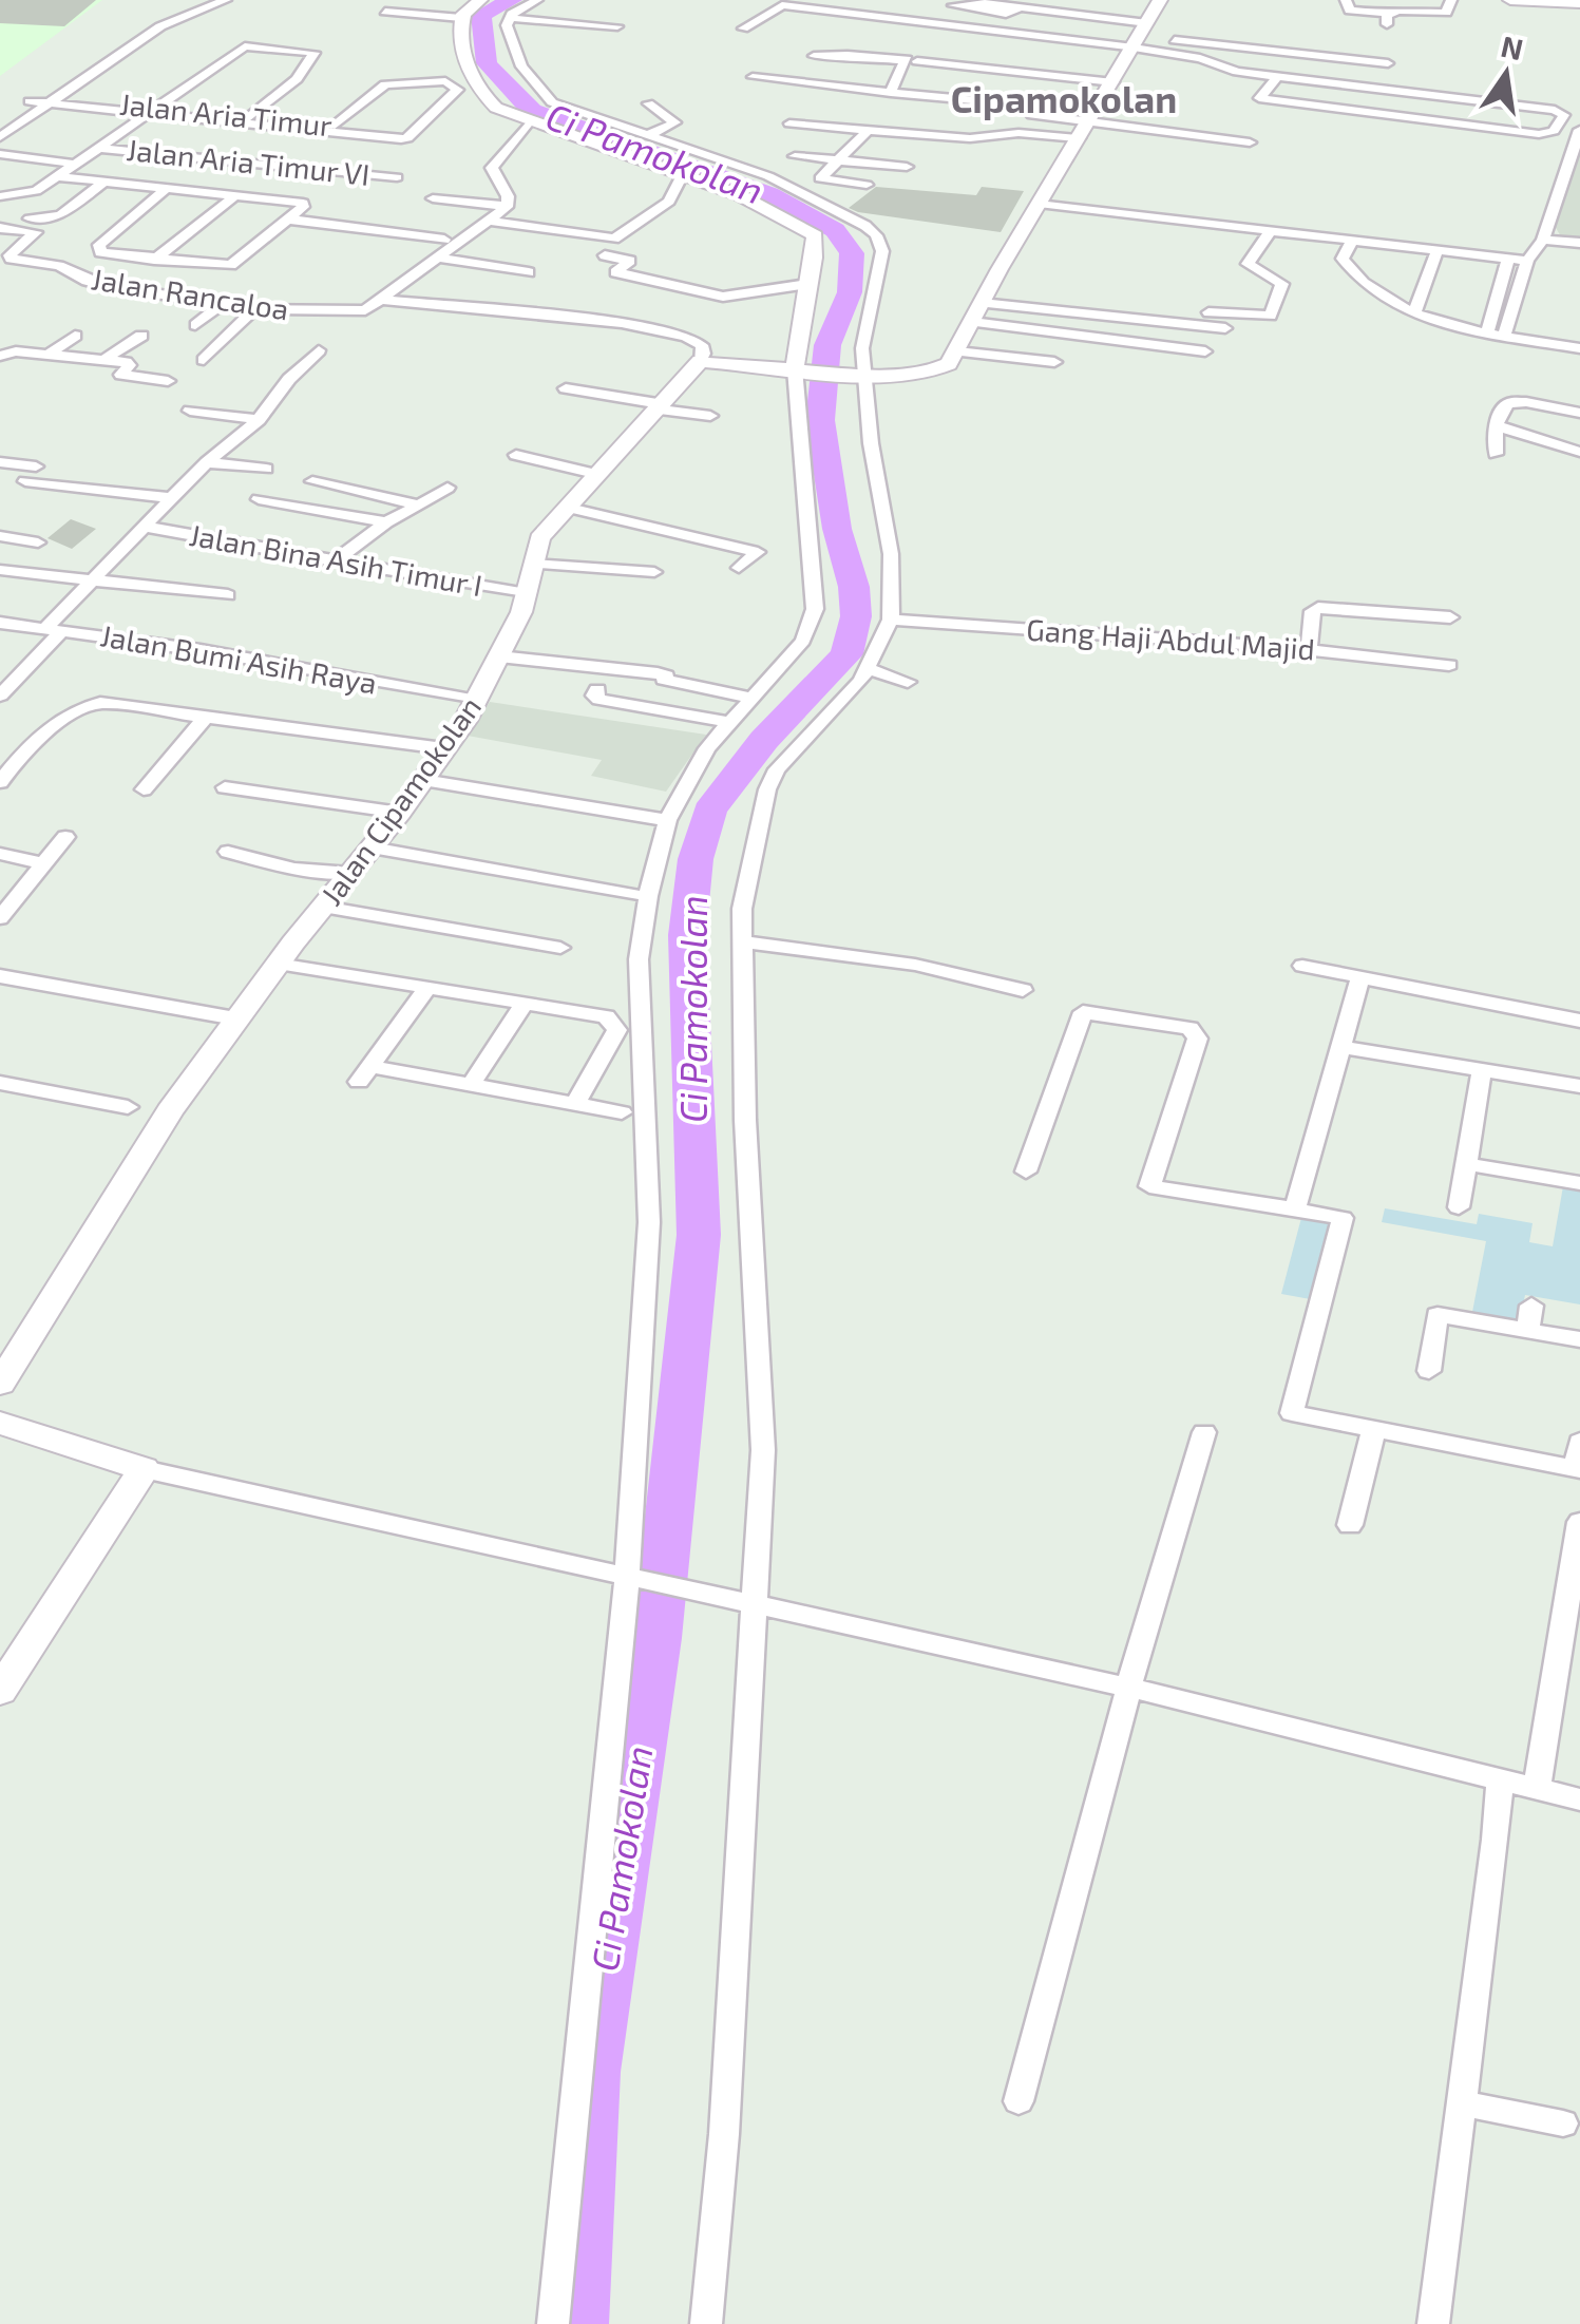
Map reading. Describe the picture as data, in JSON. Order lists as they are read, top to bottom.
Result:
{
  "streets": {
    "street": [
      "Jalan Aria Timur",
      "Jalan Aria Timur VI",
      "Jalan Rancaloa",
      "Jalan Bina Asih Timur I",
      "Gang Haji Abdul Majid",
      "Jalan Bumi Asih Raya",
      "Jalan Cipamokolan"
    ]
  },
  "crossings": [
    ["Jalan Bina Asih Timur I", "Jalan Cipamokolan"],
    ["Jalan Bumi Asih Raya", "Jalan Cipamokolan"]
  ],
  "districts": ["Cipamokolan"],
  "water": ["Ci Pamokolan"],
  "north": "top"
}
